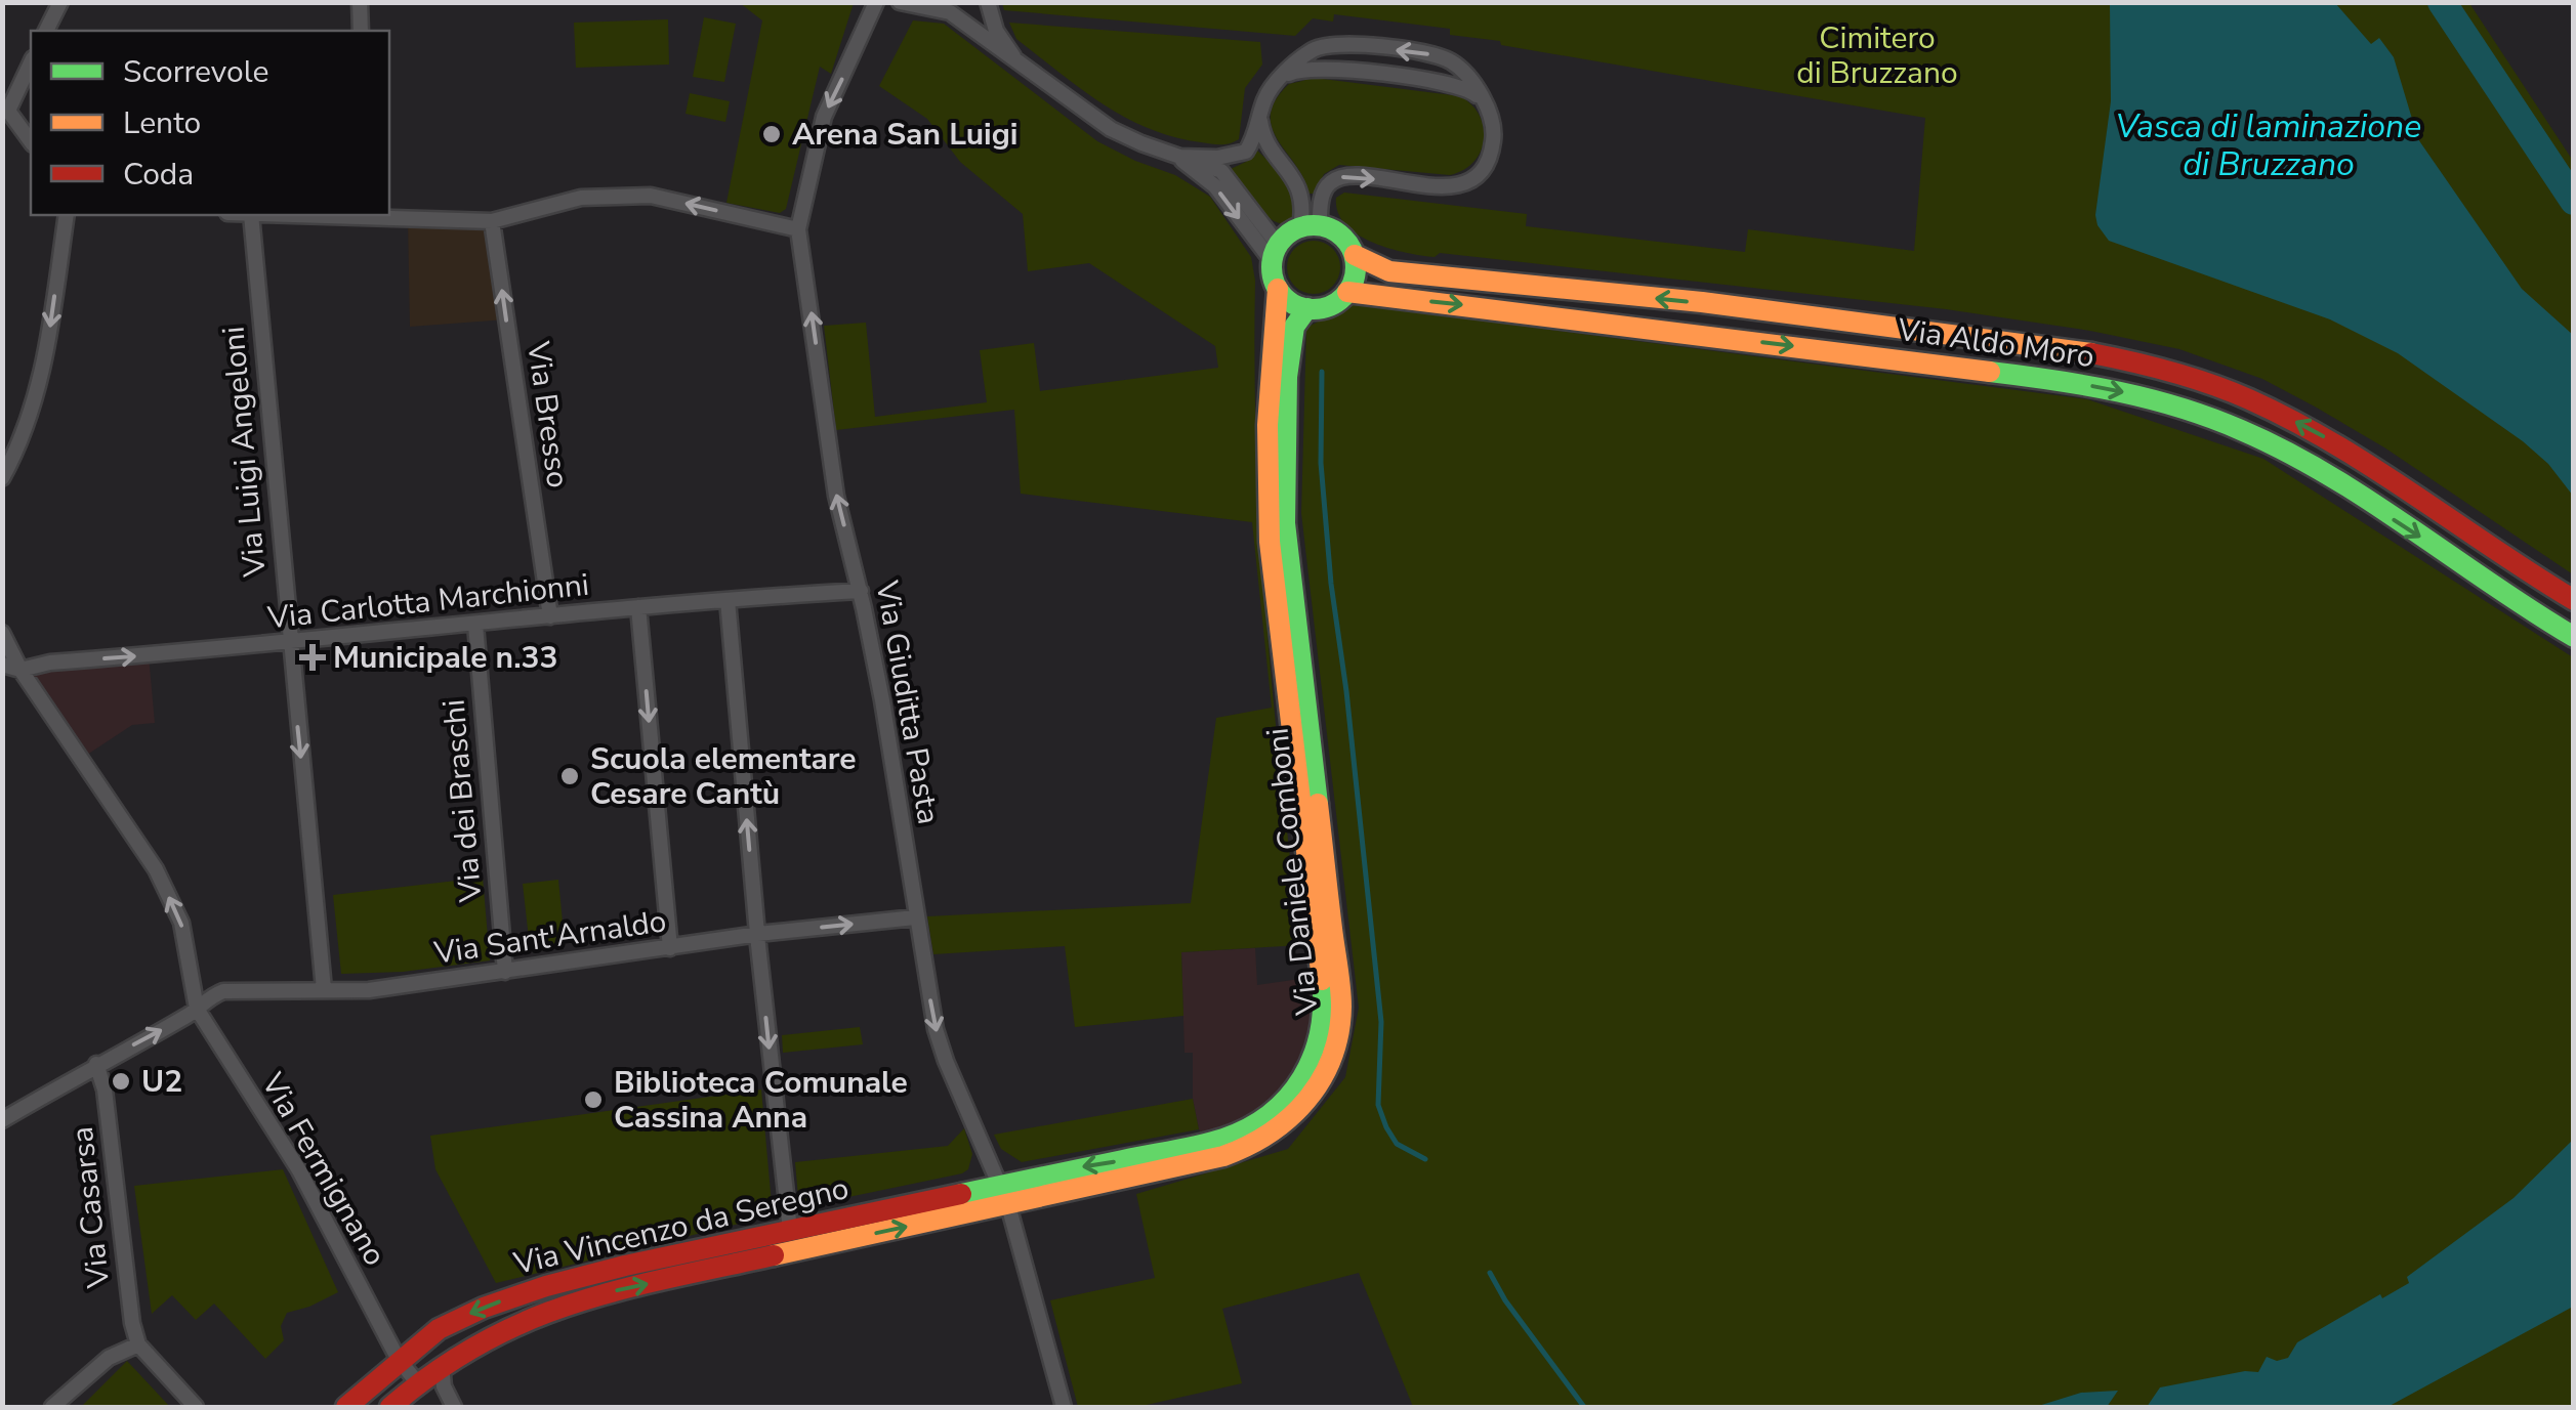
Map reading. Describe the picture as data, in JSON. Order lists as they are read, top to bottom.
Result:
{
  "streets": {
    "main road": ["Via Aldo Moro", "Via Daniele Comboni", "Via Vincenzo da Seregno"],
    "street": [
      "Via Bresso",
      "Via Luigi Angeloni",
      "Via Carlotta Marchionni",
      "Via Giuditta Pasta",
      "Via dei Braschi",
      "Via Sant'Arnaldo",
      "Via Fermignano",
      "Via Casarsa"
    ]
  },
  "crossings": [
    ["Via Aldo Moro", "Via Daniele Comboni"],
    ["Via Bresso", "Via Carlotta Marchionni"],
    ["Via Luigi Angeloni", "Via Carlotta Marchionni"],
    ["Via Luigi Angeloni", "Via Sant'Arnaldo"],
    ["Via Carlotta Marchionni", "Via Giuditta Pasta"],
    ["Via Carlotta Marchionni", "Via dei Braschi"],
    ["Via Giuditta Pasta", "Via Daniele Comboni"],
    ["Via Giuditta Pasta", "Via Sant'Arnaldo"],
    ["Via Giuditta Pasta", "Via Vincenzo da Seregno"],
    ["Via dei Braschi", "Via Sant'Arnaldo"],
    ["Via Daniele Comboni", "Via Vincenzo da Seregno"],
    ["Via Sant'Arnaldo", "Via Fermignano"],
    ["Via Sant'Arnaldo", "Via Casarsa"],
    ["Via Fermignano", "Via Vincenzo da Seregno"]
  ],
  "one_way": ["Via Bresso", "Via Luigi Angeloni", "Via Daniele Comboni"],
  "water": ["Vasca di laminazione di Bruzzano"],
  "parks": ["Cimitero di Bruzzano"],
  "places": {
    "other": [
      "Arena San Luigi",
      "Scuola elementare Cesare Cantù",
      "U2",
      "Biblioteca Comunale Cassina Anna"
    ],
    "health": ["Municipale n.33"]
  },
  "legend": ["Scorrevole", "Lento", "Coda"]
}
